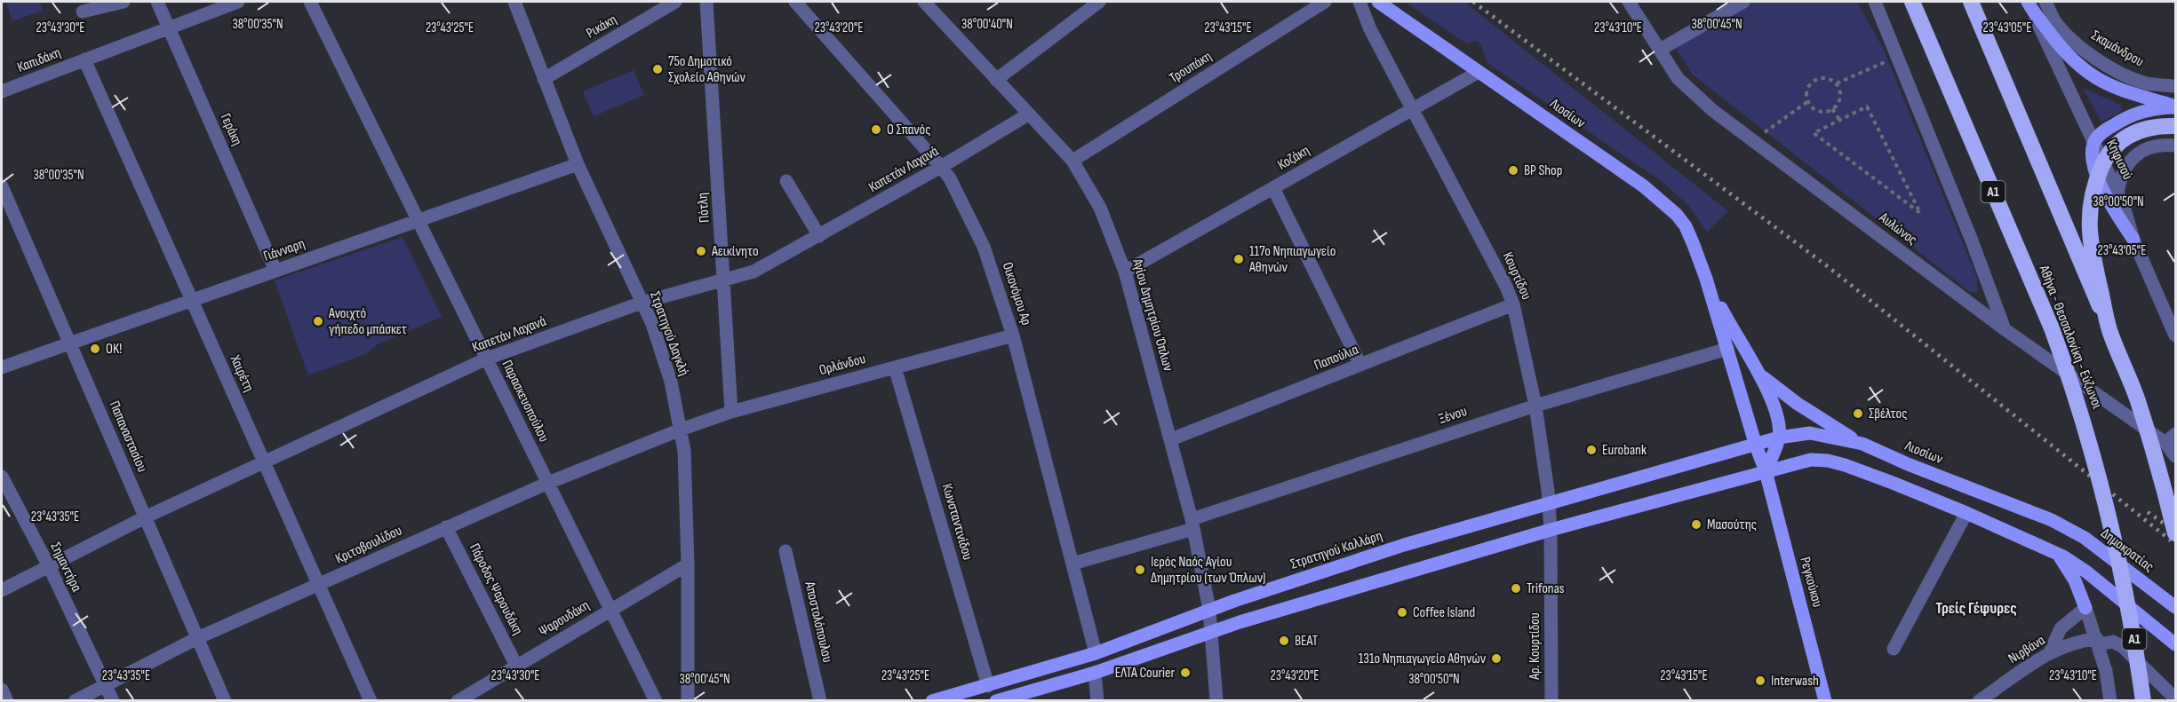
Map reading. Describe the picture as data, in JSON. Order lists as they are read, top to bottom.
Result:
{
  "streets": {
    "highway": ["Α1", "Αθήνα - Θεσσαλονίκη - Εύζωνοι"],
    "main road": [
      "Λιοσίων",
      "Στρατηγού Καλλάρη",
      "Δημοκρατίας",
      "Ρεγκούκου"
    ],
    "street": [
      "Ρικάκη",
      "Σκαμάνδρου",
      "Καπιδάκη",
      "Τρουπάκη",
      "Γεράκη",
      "Κοζάκη",
      "Κηφισού",
      "Καπετάν Λαχανά",
      "Πότλη",
      "Αυλώνος",
      "Γιάνναρη",
      "Κουρτίδου",
      "Οικονόμου Αρ",
      "Αγίου Δημητρίου Όπλων",
      "Στρατηγού Δαγκλή",
      "Παπούλια",
      "Ορλάνδου",
      "Χαιρέτη",
      "Παρασκευοπούλου",
      "Ξένου",
      "Παπαναστασίου",
      "Κωνσταντινίδου",
      "Κριτοβουλίδου",
      "Σημαντήρα",
      "Πάροδος Ψαρουδάκη",
      "Ψαρουδάκη",
      "Αποστολόπουλου",
      "Αρ. Κουρτίδου",
      "Νιρβάνα"
    ]
  },
  "crossings": [
    ["Ρικάκη", "Στρατηγού Δαγκλή"],
    ["Καπιδάκη", "Γεράκη"],
    ["Καπιδάκη", "Χαιρέτη"],
    ["Τρουπάκη", "Αγίου Δημητρίου Όπλων"],
    ["Λιοσίων", "Κοζάκη"],
    ["Λιοσίων", "Ξένου"],
    ["Λιοσίων", "Στρατηγού Καλλάρη"],
    ["Λιοσίων", "Δημοκρατίας"],
    ["Λιοσίων", "Ρεγκούκου"],
    ["Γεράκη", "Γιάνναρη"],
    ["Κοζάκη", "Κουρτίδου"],
    ["Κοζάκη", "Αγίου Δημητρίου Όπλων"],
    ["Καπετάν Λαχανά", "Πότλη"],
    ["Καπετάν Λαχανά", "Οικονόμου Αρ"],
    ["Καπετάν Λαχανά", "Αγίου Δημητρίου Όπλων"],
    ["Καπετάν Λαχανά", "Στρατηγού Δαγκλή"],
    ["Καπετάν Λαχανά", "Χαιρέτη"],
    ["Καπετάν Λαχανά", "Παρασκευοπούλου"],
    ["Καπετάν Λαχανά", "Παπαναστασίου"],
    ["Καπετάν Λαχανά", "Σημαντήρα"],
    ["Πότλη", "Ορλάνδου"],
    ["Γιάνναρη", "Στρατηγού Δαγκλή"],
    ["Γιάνναρη", "Χαιρέτη"],
    ["Γιάνναρη", "Παρασκευοπούλου"],
    ["Γιάνναρη", "Παπαναστασίου"],
    ["Κουρτίδου", "Παπούλια"],
    ["Κουρτίδου", "Ξένου"],
    ["Κουρτίδου", "Στρατηγού Καλλάρη"],
    ["Κουρτίδου", "Αρ. Κουρτίδου"],
    ["Οικονόμου Αρ", "Ορλάνδου"],
    ["Οικονόμου Αρ", "Ξένου"],
    ["Οικονόμου Αρ", "Στρατηγού Καλλάρη"],
    ["Αγίου Δημητρίου Όπλων", "Παπούλια"],
    ["Αγίου Δημητρίου Όπλων", "Ξένου"],
    ["Αγίου Δημητρίου Όπλων", "Στρατηγού Καλλάρη"],
    ["Στρατηγού Δαγκλή", "Ορλάνδου"],
    ["Στρατηγού Δαγκλή", "Κριτοβουλίδου"],
    ["Στρατηγού Δαγκλή", "Ψαρουδάκη"],
    ["Ορλάνδου", "Κωνσταντινίδου"],
    ["Ορλάνδου", "Κριτοβουλίδου"],
    ["Χαιρέτη", "Κριτοβουλίδου"],
    ["Παρασκευοπούλου", "Κριτοβουλίδου"],
    ["Παρασκευοπούλου", "Ψαρουδάκη"],
    ["Παπαναστασίου", "Κριτοβουλίδου"],
    ["Κωνσταντινίδου", "Στρατηγού Καλλάρη"],
    ["Κριτοβουλίδου", "Σημαντήρα"],
    ["Κριτοβουλίδου", "Πάροδος Ψαρουδάκη"],
    ["Πάροδος Ψαρουδάκη", "Ψαρουδάκη"]
  ],
  "districts": ["Τρείς Γέφυρες"],
  "places": [
    "75ο Δημοτικό Σχολείο Αθηνών",
    "Ο Σπανός",
    "BP Shop",
    "Αεικίνητο",
    "117ο Νηπιαγωγείο Αθηνών",
    "Ανοιχτό γήπεδο μπάσκετ",
    "OK!",
    "Σβέλτος",
    "Eurobank",
    "Μασούτης",
    "Ιερός Ναός Αγίου Δημητρίου (των Όπλων)",
    "Trifonas",
    "Coffee Island",
    "ΒΕΑΤ",
    "131ο Νηπιαγωγείο Αθηνών",
    "ΕΛΤΑ Courier",
    "Interwash"
  ],
  "coordinates": [
    "38°00'35\"N",
    "38°00'40\"N",
    "38°00'45\"N",
    "23°43'30\"E",
    "23°43'25\"E",
    "23°43'20\"E",
    "23°43'15\"E",
    "23°43'10\"E",
    "23°43'05\"E",
    "38°00'50\"N",
    "23°43'35\"E"
  ]
}
